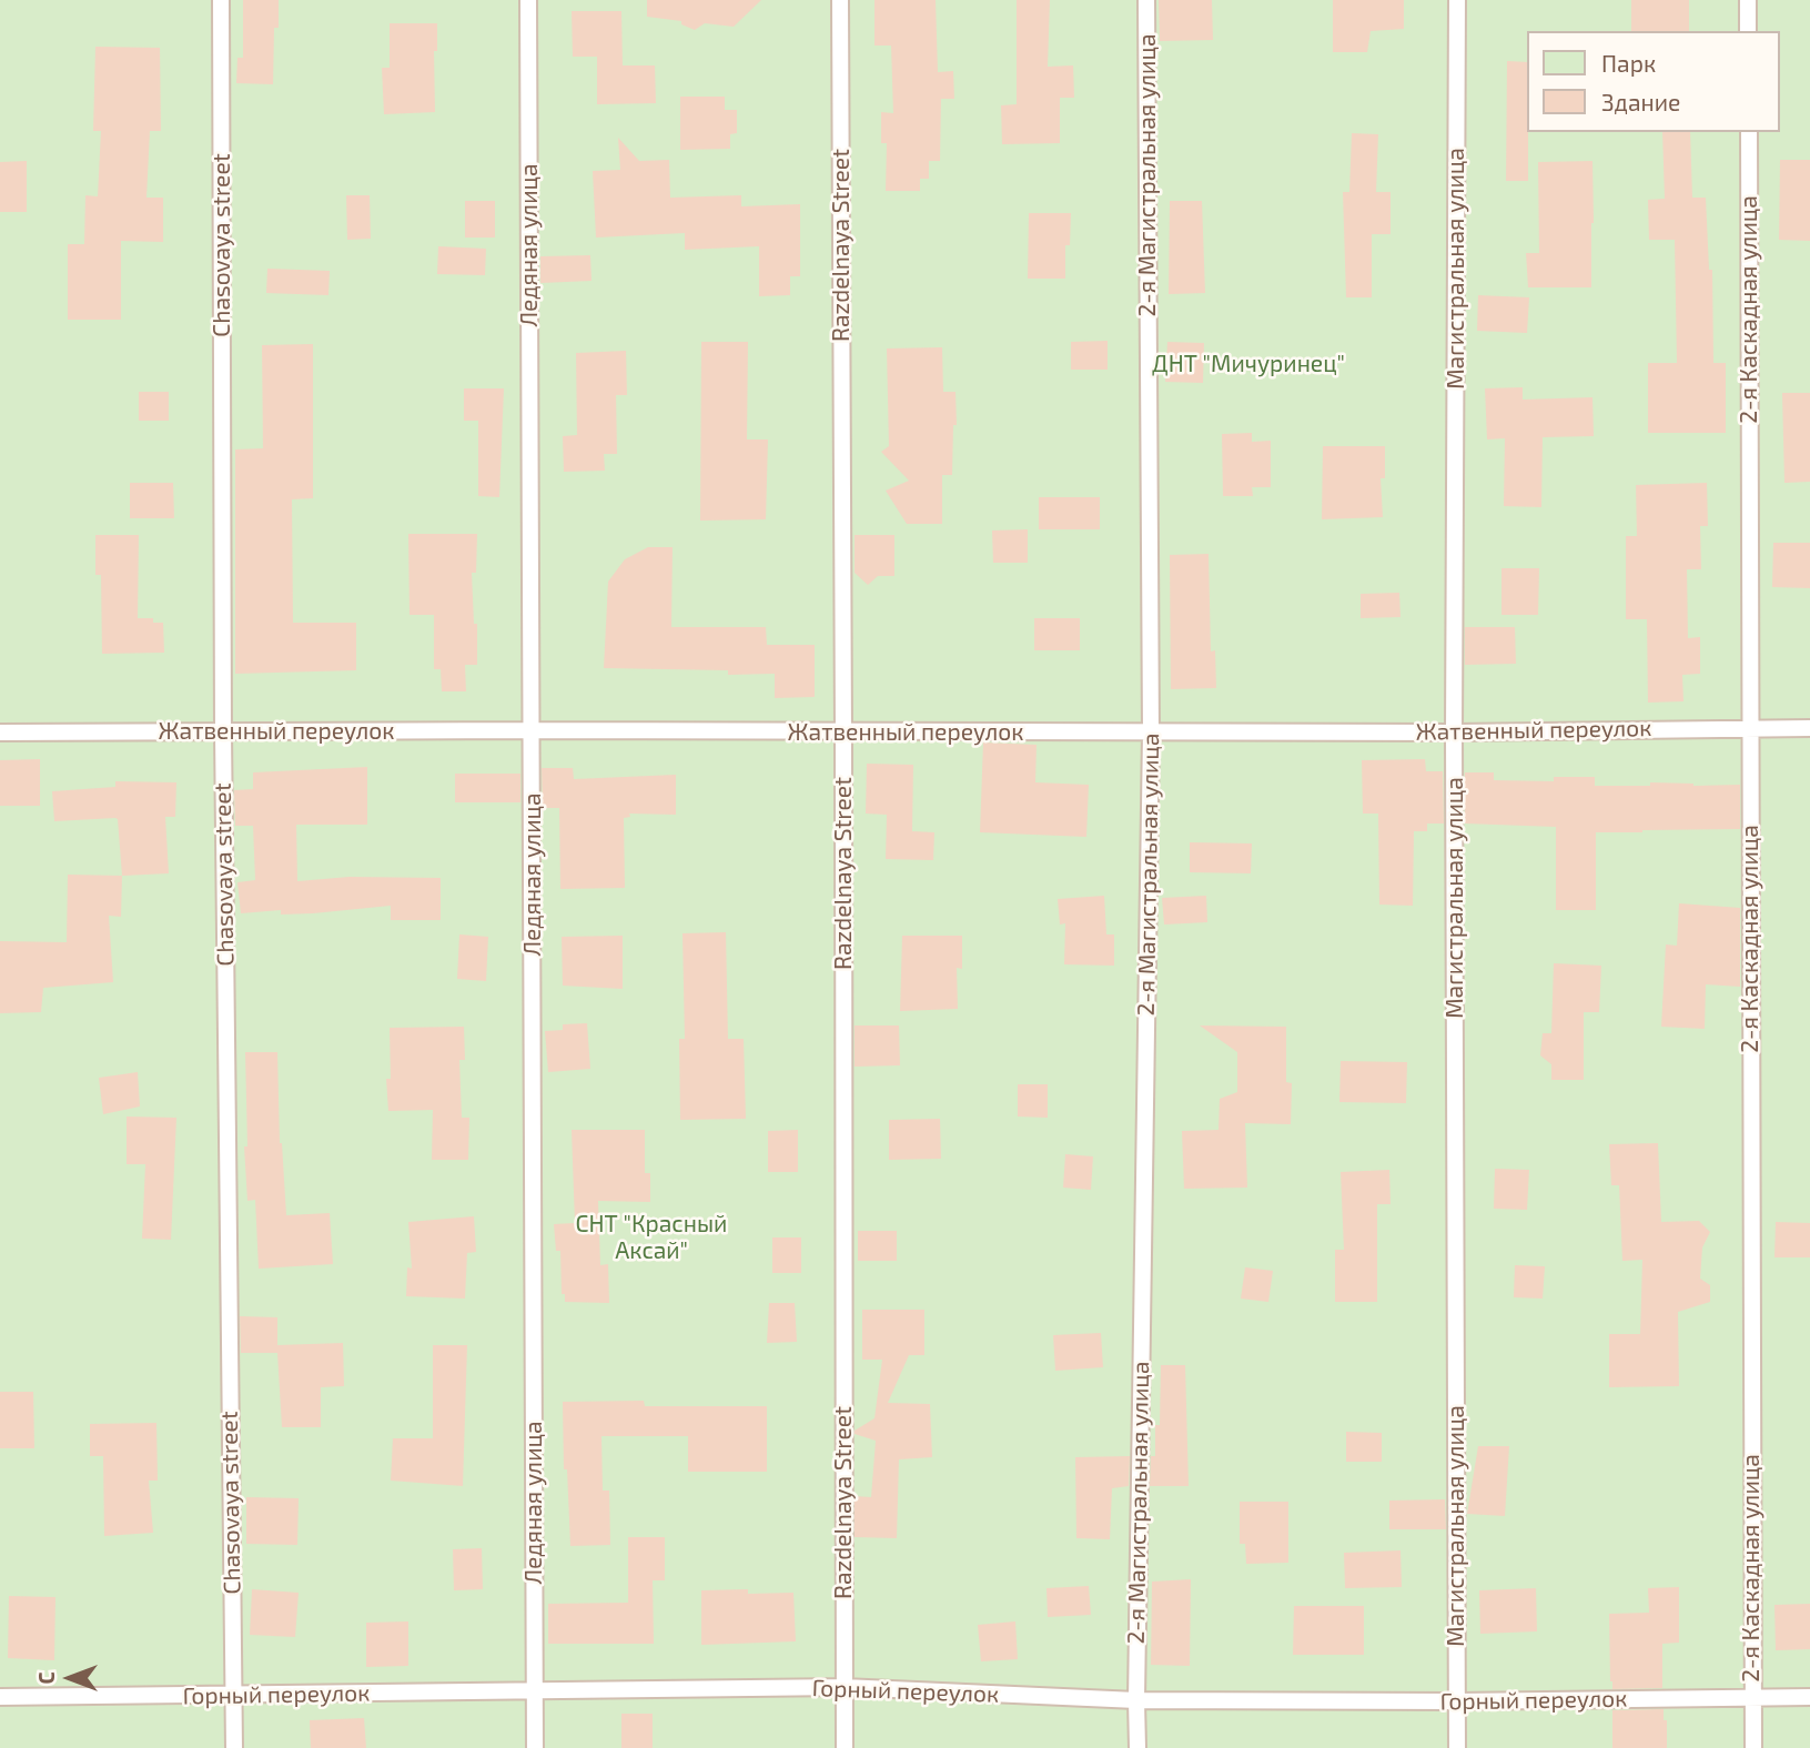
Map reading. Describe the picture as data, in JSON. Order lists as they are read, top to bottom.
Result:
{
  "streets": {
    "lane": [
      "2-я Магистральная улица",
      "Chasovaya street",
      "Ледяная улица",
      "Razdelnaya Street",
      "Магистральная улица",
      "2-я Каскадная улица",
      "Жатвенный переулок",
      "Горный переулок"
    ]
  },
  "crossings": [
    ["2-я Магистральная улица", "Жатвенный переулок"],
    ["2-я Магистральная улица", "Горный переулок"],
    ["Chasovaya street", "Жатвенный переулок"],
    ["Chasovaya street", "Горный переулок"],
    ["Ледяная улица", "Жатвенный переулок"],
    ["Ледяная улица", "Горный переулок"],
    ["Razdelnaya Street", "Жатвенный переулок"],
    ["Razdelnaya Street", "Горный переулок"],
    ["Магистральная улица", "Жатвенный переулок"],
    ["Магистральная улица", "Горный переулок"],
    ["2-я Каскадная улица", "Жатвенный переулок"],
    ["2-я Каскадная улица", "Горный переулок"]
  ],
  "parks": ["ДНТ \"Мичуринец\"", "СНТ \"Красный Аксай\""],
  "legend": ["Парк", "Здание"],
  "north": "left"
}
